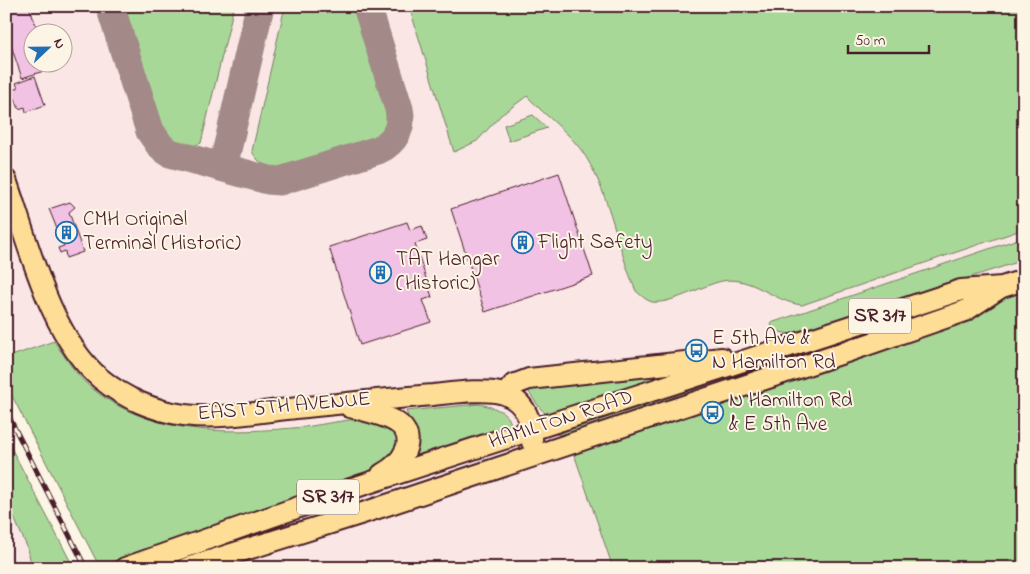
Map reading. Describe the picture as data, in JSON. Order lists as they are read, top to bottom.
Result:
{
  "streets": {
    "main road": ["SR 317", "EAST 5TH AVENUE", "HAMILTON ROAD"]
  },
  "places": {
    "building": ["CMH Original Terminal (Historic)", "Flight Safety", "TAT Hangar (Historic)"],
    "bus stop": ["E 5th Ave & N Hamilton Rd", "N Hamilton Rd & E 5th Ave"]
  },
  "scale_bar": "50 m",
  "north": "right"
}
